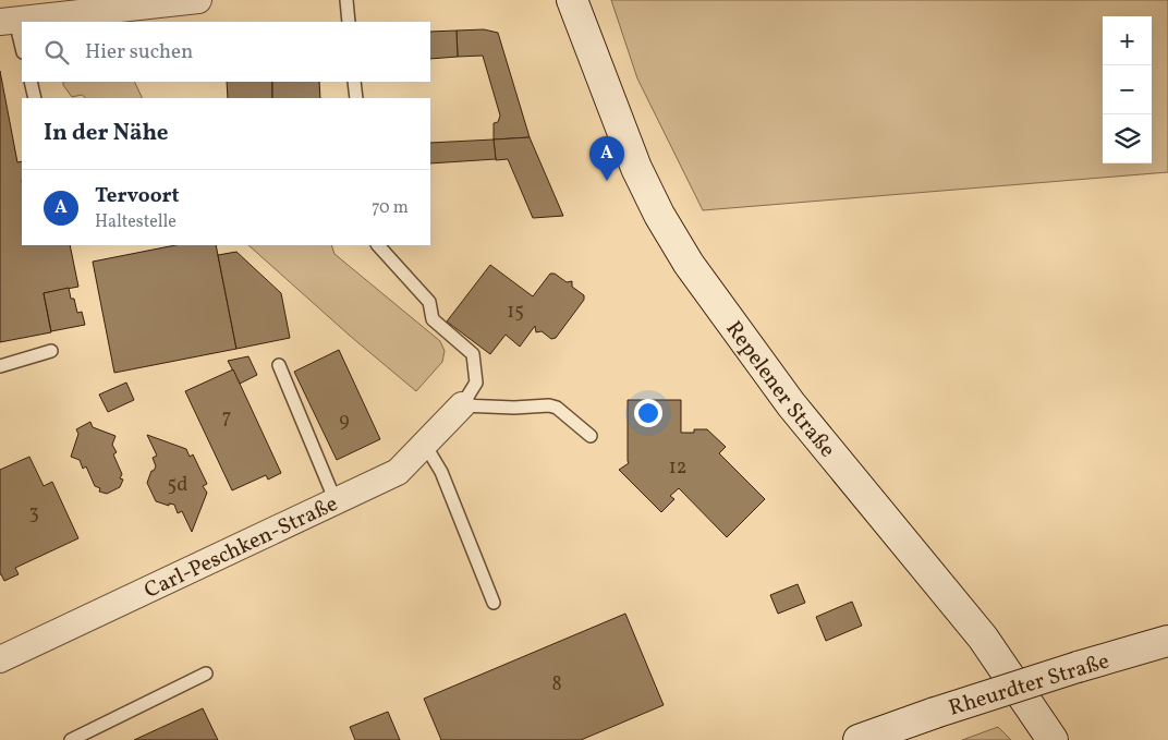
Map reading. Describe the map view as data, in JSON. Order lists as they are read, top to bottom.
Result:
{
  "streets": {
    "main road": ["Repelener Straße", "Rheurdter Straße"],
    "street": ["Carl-Peschken-Straße"]
  },
  "house_numbers": [
    "15",
    "7",
    "9",
    "12",
    "5d",
    "3",
    "8"
  ],
  "page": {
    "map_buttons": ["+", "−"],
    "search": "Hier suchen",
    "heading": "In der Nähe",
    "pins": "A",
    "list": [
      {
        "mark": "A",
        "name": "Tervoort",
        "note": "Haltestelle",
        "value": "70 m"
      }
    ]
  }
}
